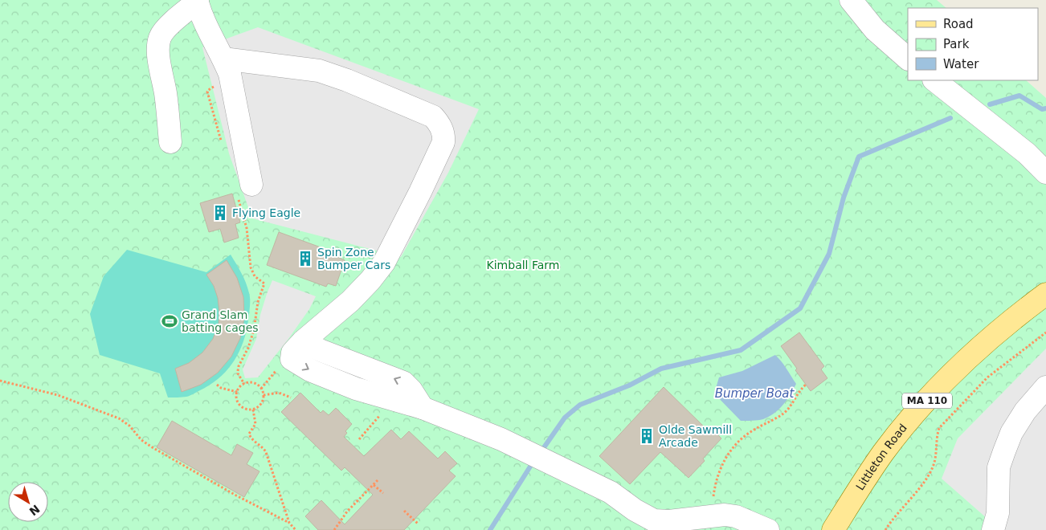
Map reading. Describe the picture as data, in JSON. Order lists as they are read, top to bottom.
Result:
{
  "streets": {
    "main road": ["MA 110", "Littleton Road"]
  },
  "water": ["Bumper Boat"],
  "parks": ["Kimball Farm"],
  "places": {
    "building": ["Flying Eagle", "Spin Zone Bumper Cars", "Olde Sawmill Arcade"],
    "sports": ["Grand Slam batting cages"]
  },
  "legend": ["Road", "Park", "Water"],
  "north": "bottom right"
}
